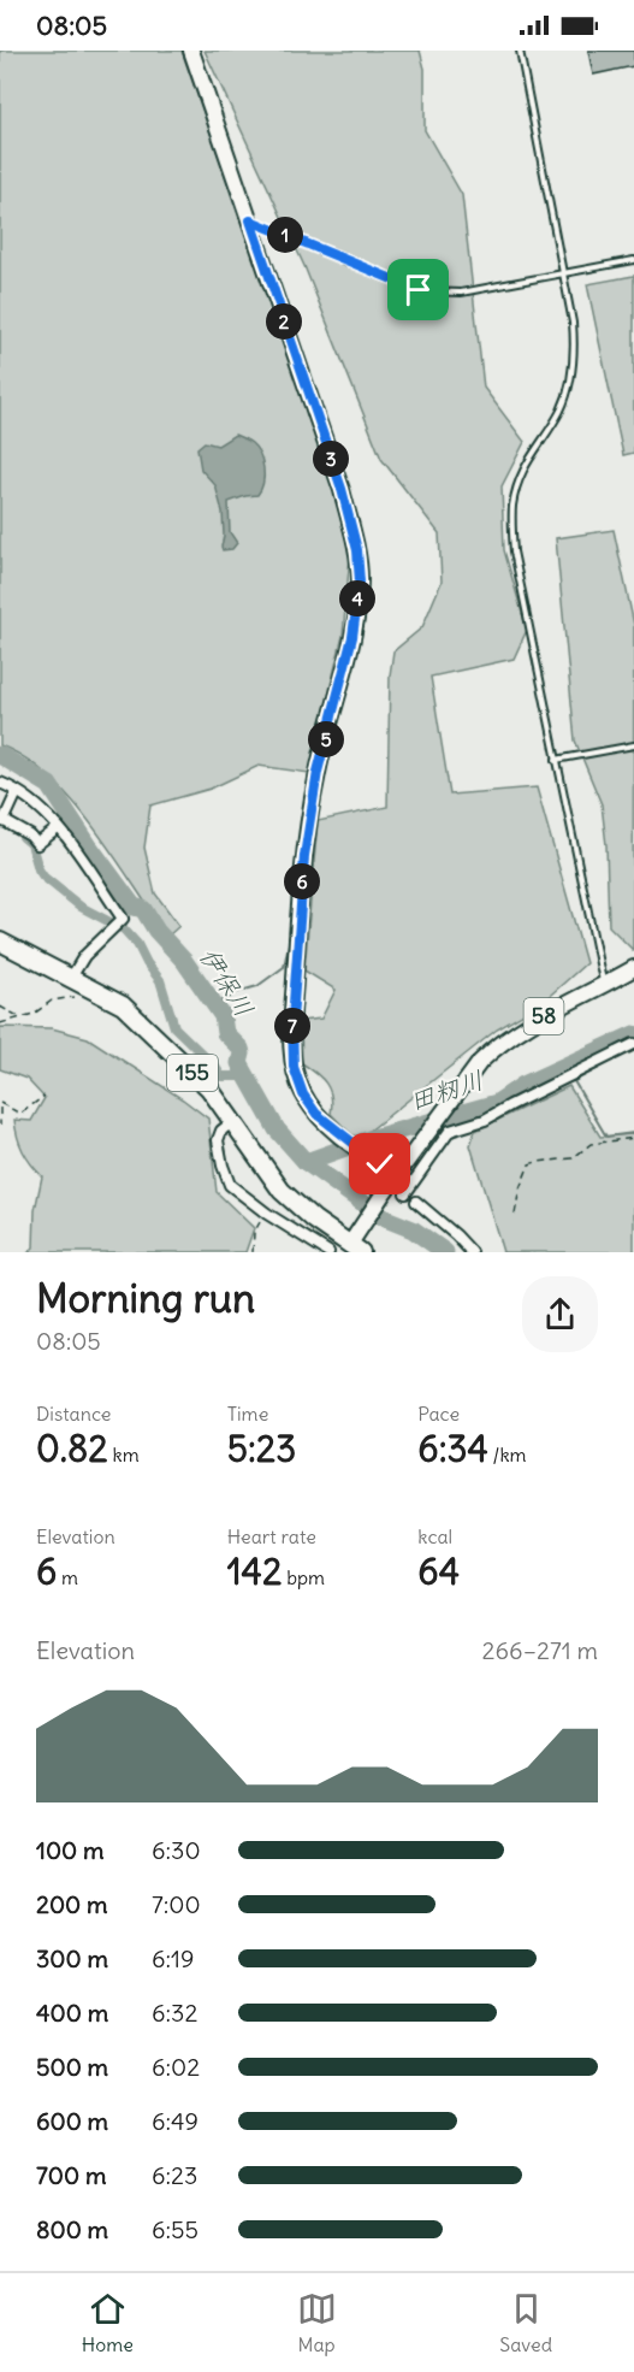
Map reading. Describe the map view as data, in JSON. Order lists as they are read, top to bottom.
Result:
{
  "streets": {
    "highway": ["155"],
    "main road": ["58"]
  },
  "crossings": [
    ["58", "155"]
  ],
  "water": ["伊保川", "田籾川"],
  "page": {
    "status": "08:05",
    "pins": [
      "1",
      "2",
      "3",
      "4",
      "5",
      "6",
      "7"
    ],
    "heading": ["Morning run", "08:05"],
    "stats": [
      ["Distance", "0.82 km"],
      ["Time", "5:23"],
      ["Pace", "6:34 /km"],
      ["Elevation", "6 m"],
      ["Heart rate", "142 bpm"],
      ["kcal", "64"]
    ],
    "chart": ["Elevation", "266–271 m"],
    "list": [
      {
        "name": "100 m",
        "note": "6:30"
      },
      {
        "name": "200 m",
        "note": "7:00"
      },
      {
        "name": "300 m",
        "note": "6:19"
      },
      {
        "name": "400 m",
        "note": "6:32"
      },
      {
        "name": "500 m",
        "note": "6:02"
      },
      {
        "name": "600 m",
        "note": "6:49"
      },
      {
        "name": "700 m",
        "note": "6:23"
      },
      {
        "name": "800 m",
        "note": "6:55"
      }
    ],
    "tabs": ["Home", "Map", "Saved"]
  }
}
